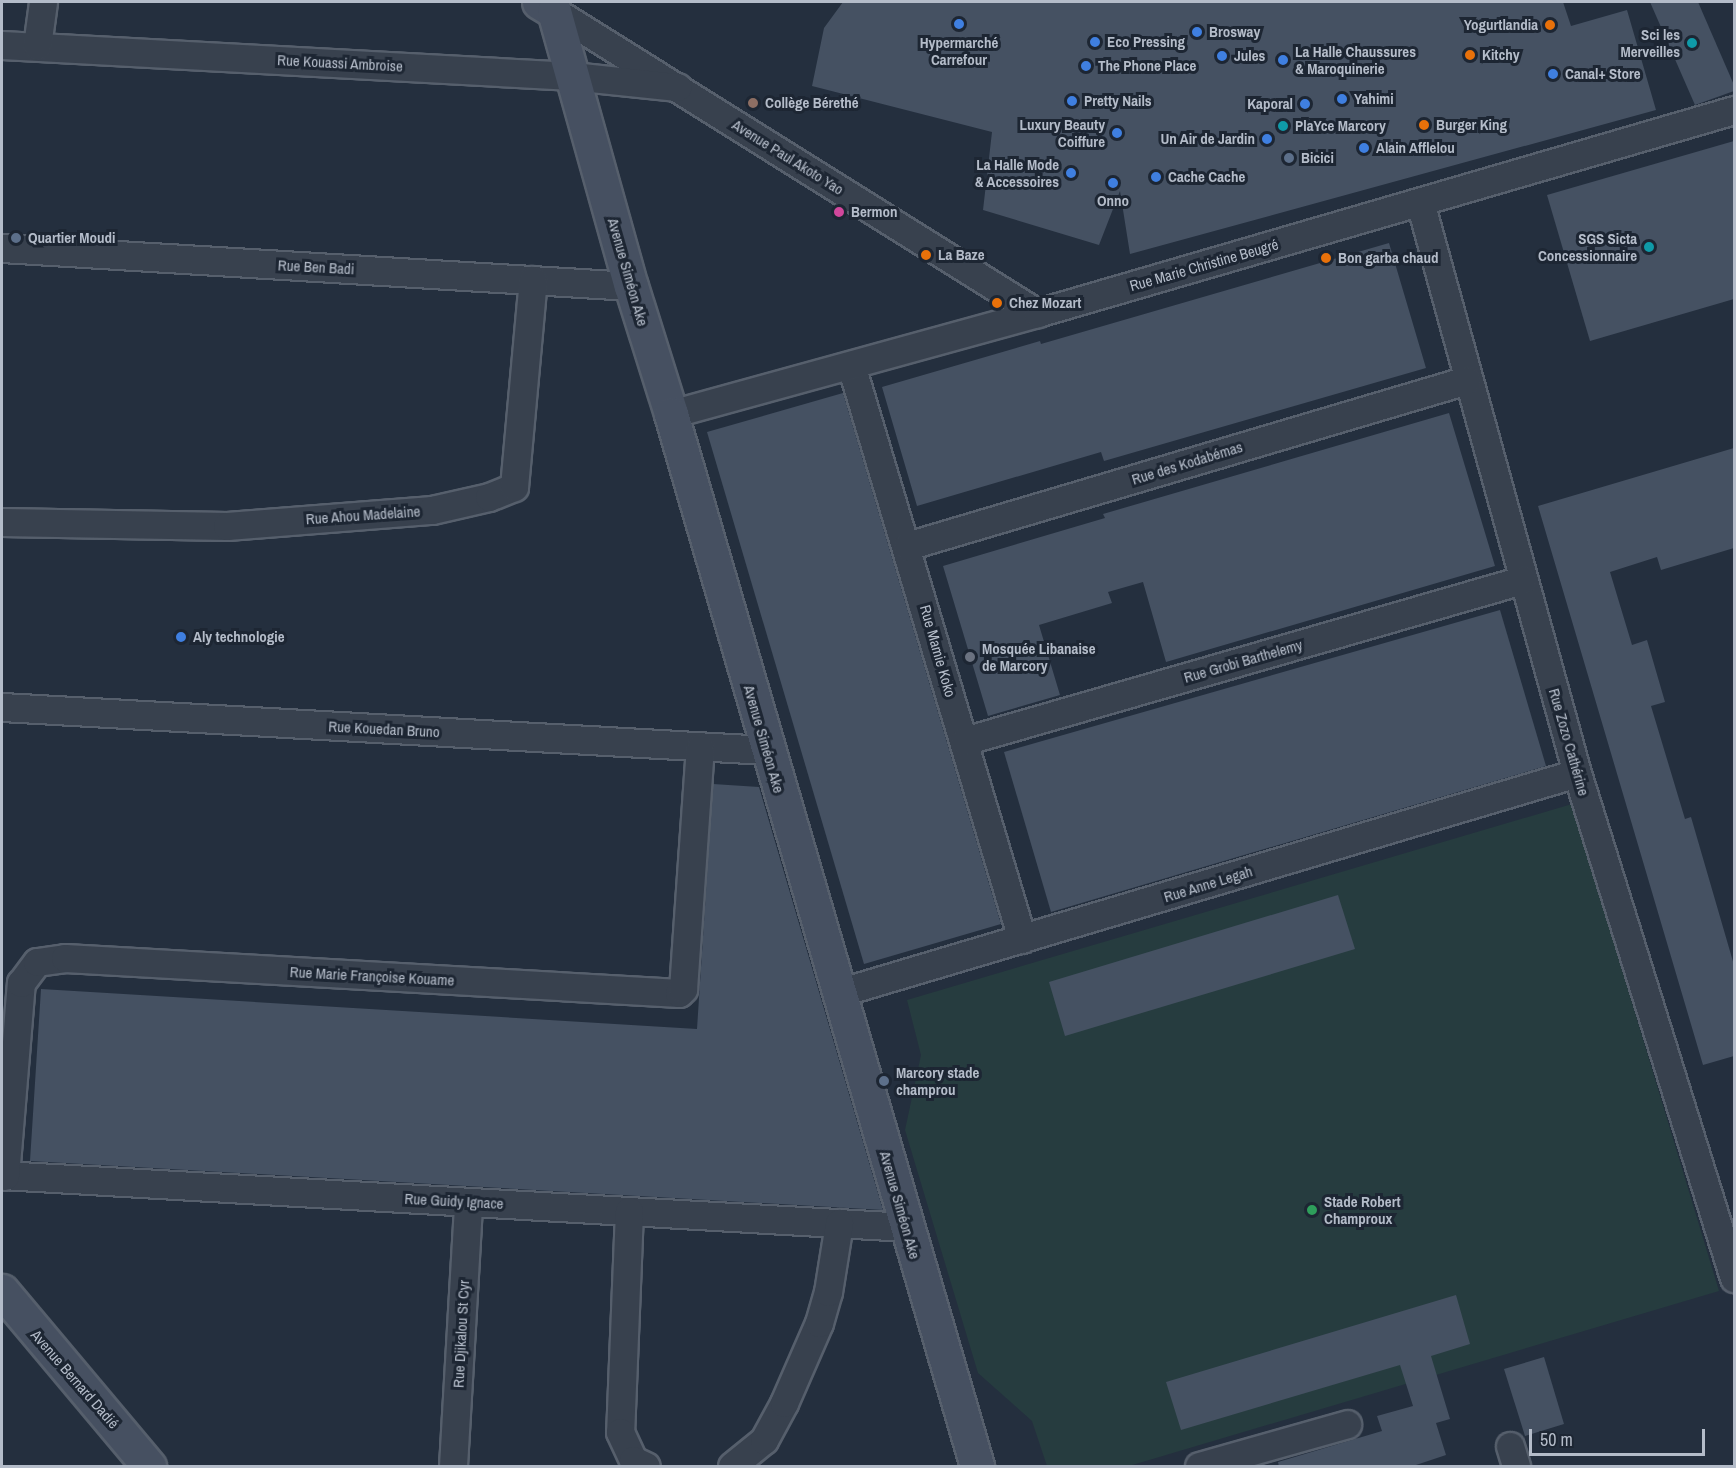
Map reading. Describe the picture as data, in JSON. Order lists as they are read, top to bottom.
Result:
{
  "streets": {
    "street": [
      "Rue Kouassi Ambroise",
      "Avenue Paul Akoto Yao",
      "Rue Marie Christine Beugré",
      "Rue Ben Badi",
      "Avenue Siméon Ake",
      "Rue des Kodabémas",
      "Rue Ahou Madelaine",
      "Rue Mamie Koko",
      "Rue Grobi Barthelemy",
      "Rue Kouedan Bruno",
      "Rue Zozo Cathérine",
      "Rue Anne Legah",
      "Rue Marie Françoise Kouame",
      "Rue Guidy Ignace",
      "Rue Djikalou St Cyr",
      "Avenue Bernard Dadié"
    ]
  },
  "crossings": [
    ["Rue Kouassi Ambroise", "Avenue Paul Akoto Yao"],
    ["Rue Kouassi Ambroise", "Avenue Siméon Ake"],
    ["Avenue Paul Akoto Yao", "Rue Marie Christine Beugré"],
    ["Avenue Paul Akoto Yao", "Avenue Siméon Ake"],
    ["Rue Marie Christine Beugré", "Avenue Siméon Ake"],
    ["Rue Marie Christine Beugré", "Rue Mamie Koko"],
    ["Rue Marie Christine Beugré", "Rue Zozo Cathérine"],
    ["Rue Ben Badi", "Avenue Siméon Ake"],
    ["Rue Ben Badi", "Rue Ahou Madelaine"],
    ["Avenue Siméon Ake", "Rue Kouedan Bruno"],
    ["Avenue Siméon Ake", "Rue Anne Legah"],
    ["Avenue Siméon Ake", "Rue Guidy Ignace"],
    ["Rue des Kodabémas", "Rue Mamie Koko"],
    ["Rue des Kodabémas", "Rue Zozo Cathérine"],
    ["Rue Mamie Koko", "Rue Grobi Barthelemy"],
    ["Rue Mamie Koko", "Rue Anne Legah"],
    ["Rue Grobi Barthelemy", "Rue Zozo Cathérine"],
    ["Rue Kouedan Bruno", "Rue Marie Françoise Kouame"],
    ["Rue Zozo Cathérine", "Rue Anne Legah"],
    ["Rue Marie Françoise Kouame", "Rue Guidy Ignace"],
    ["Rue Guidy Ignace", "Rue Djikalou St Cyr"]
  ],
  "places": [
    "Hypermarché Carrefour",
    "Yogurtlandia",
    "Brosway",
    "Eco Pressing",
    "Sci les Merveilles",
    "Kitchy",
    "Jules",
    "La Halle Chaussures & Maroquinerie",
    "The Phone Place",
    "Canal+ Store",
    "Yahimi",
    "Pretty Nails",
    "Collège Bérethé",
    "Kaporal",
    "Burger King",
    "PlaYce Marcory",
    "Luxury Beauty Coiffure",
    "Un Air de Jardin",
    "Alain Afflelou",
    "Bicici",
    "La Halle Mode & Accessoires",
    "Cache Cache",
    "Onno",
    "Bermon",
    "Quartier Moudi",
    "SGS Sicta Concessionnaire",
    "La Baze",
    "Bon garba chaud",
    "Chez Mozart",
    "Aly technologie",
    "Mosquée Libanaise de Marcory",
    "Marcory stade champrou",
    "Stade Robert Champroux"
  ],
  "scale_bar": "50 m"
}
